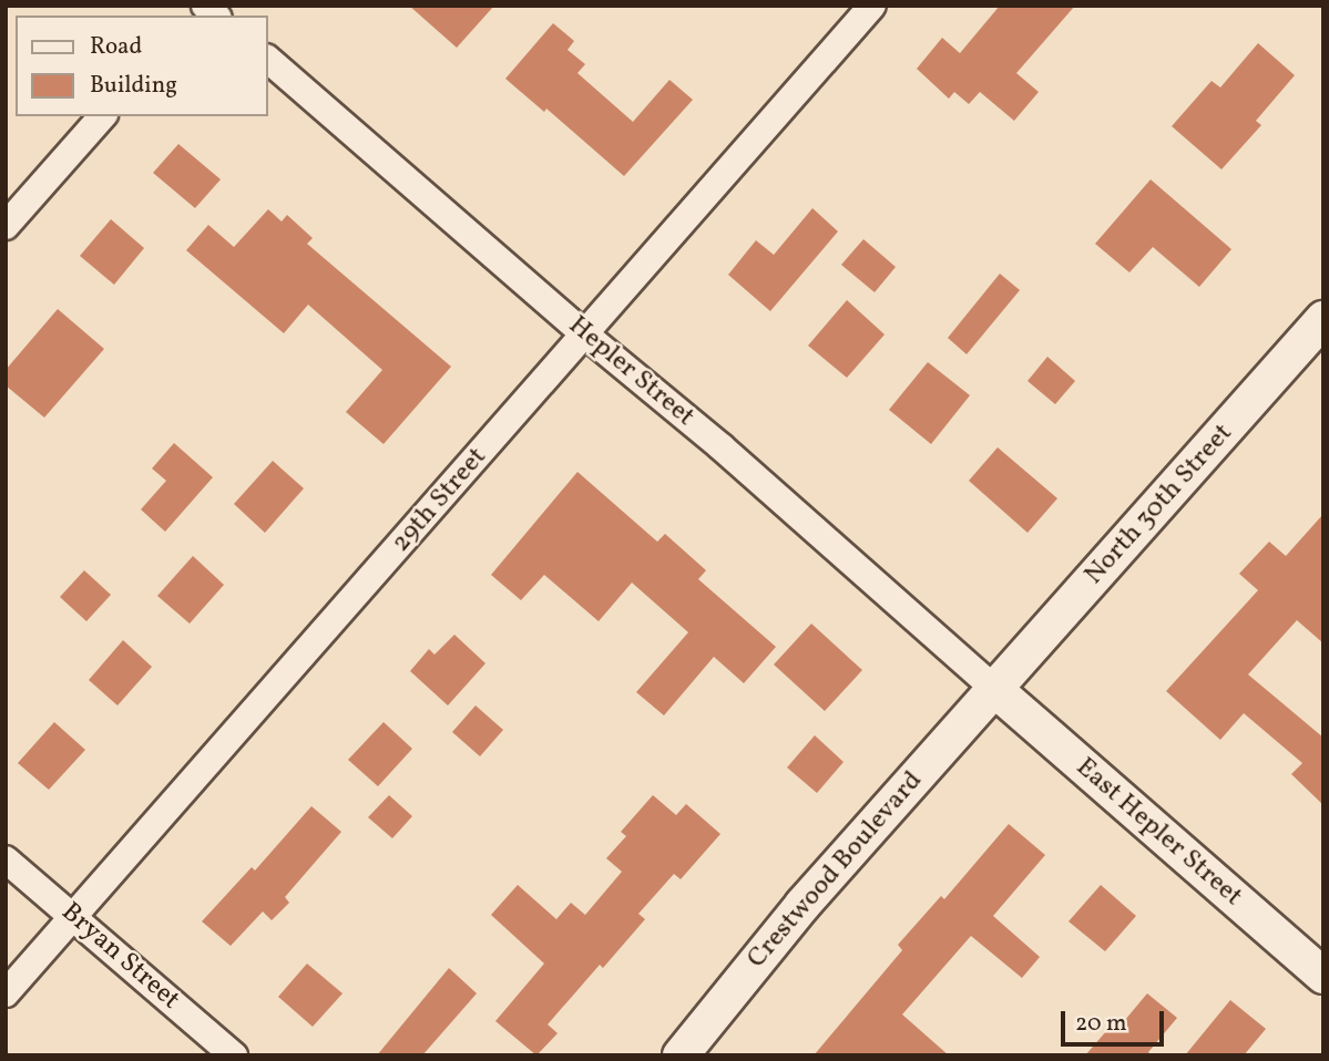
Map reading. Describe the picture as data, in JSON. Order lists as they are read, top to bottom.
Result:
{
  "streets": {
    "street": [
      "Hepler Street",
      "29th Street",
      "North 30th Street",
      "East Hepler Street",
      "Crestwood Boulevard",
      "Bryan Street"
    ]
  },
  "crossings": [
    ["Hepler Street", "29th Street"],
    ["Hepler Street", "North 30th Street"],
    ["Hepler Street", "East Hepler Street"],
    ["Hepler Street", "Crestwood Boulevard"],
    ["29th Street", "Bryan Street"],
    ["North 30th Street", "East Hepler Street"],
    ["North 30th Street", "Crestwood Boulevard"],
    ["East Hepler Street", "Crestwood Boulevard"]
  ],
  "legend": ["Road", "Building"],
  "scale_bar": "20 m"
}
